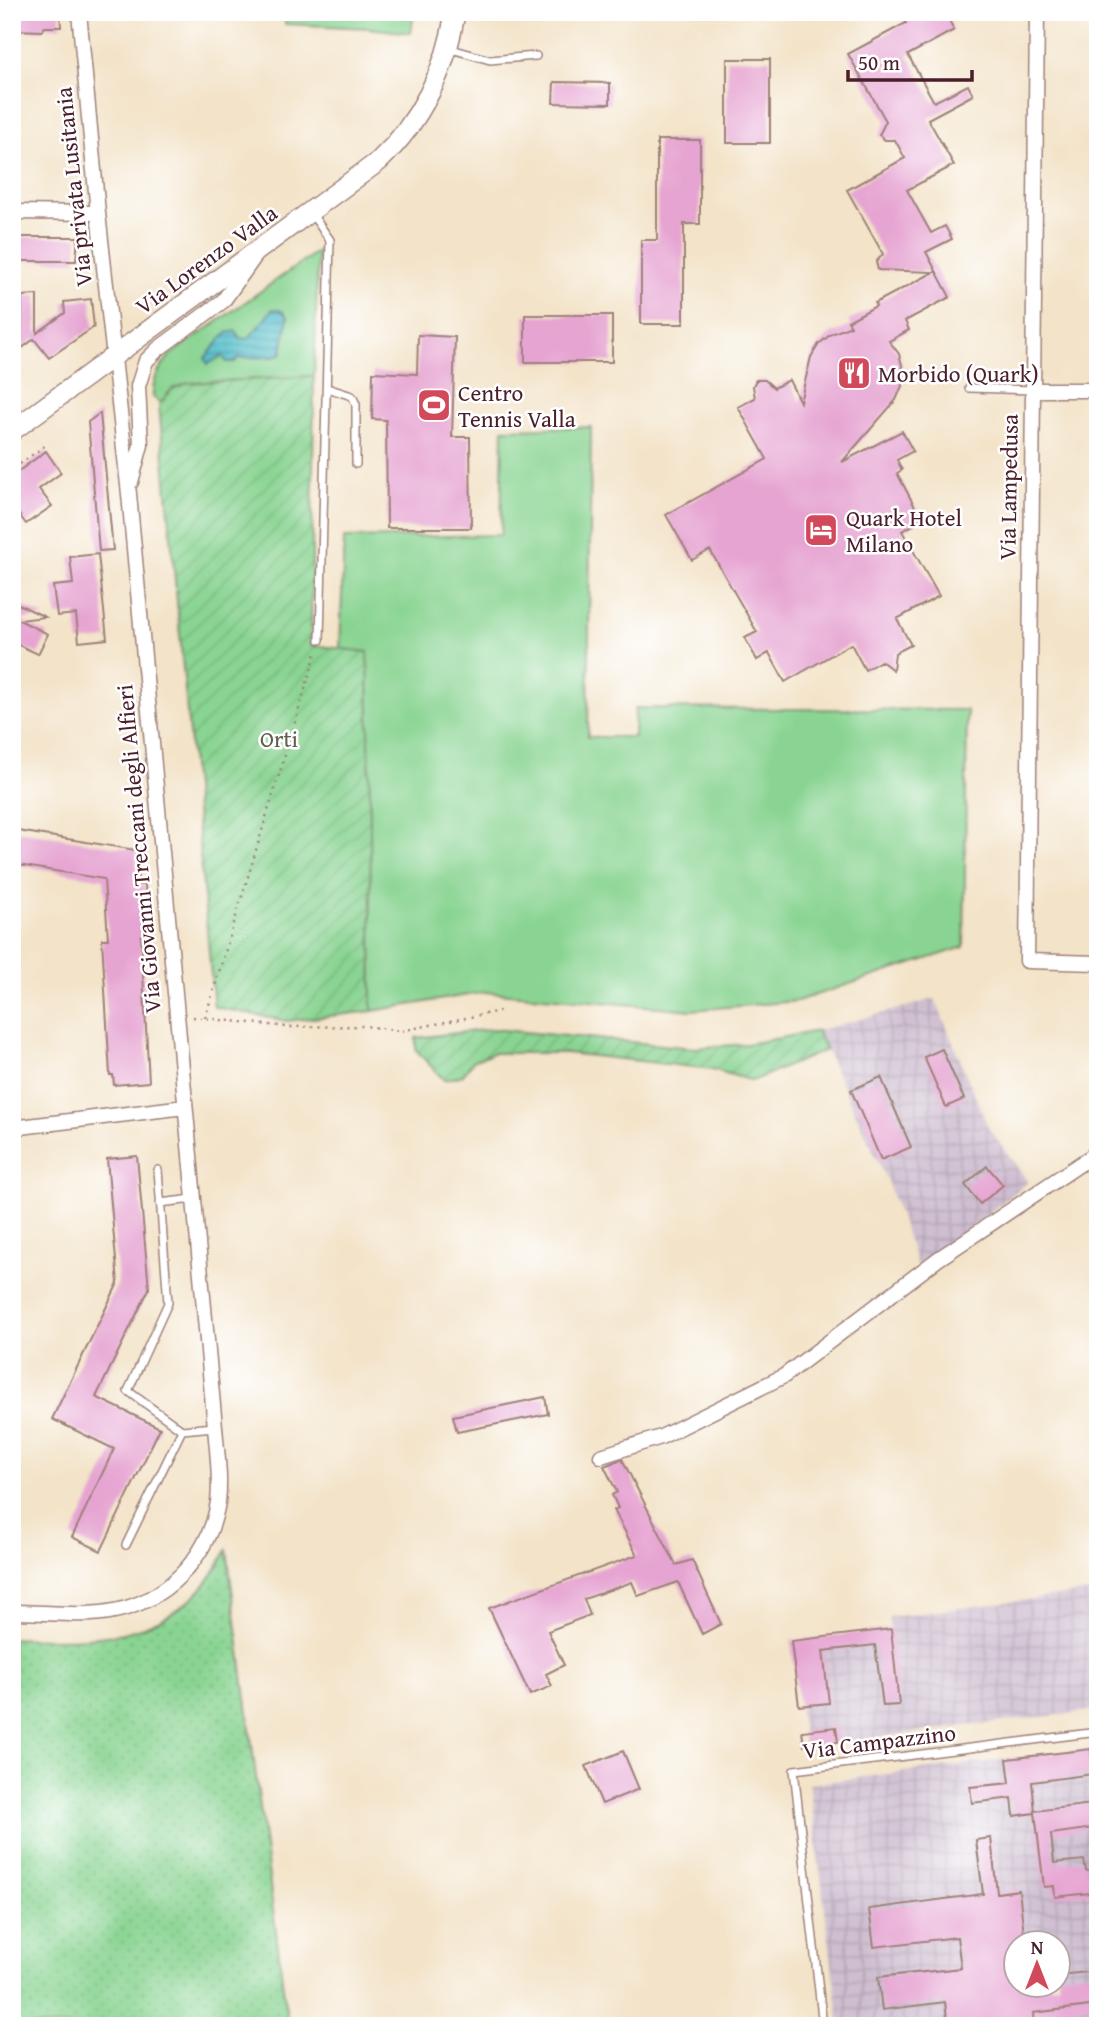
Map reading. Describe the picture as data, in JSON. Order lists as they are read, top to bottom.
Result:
{
  "streets": {
    "main road": ["Via Lorenzo Valla"],
    "street": ["Via privata Lusitania", "Via Lampedusa", "Via Giovanni Treccani degli Alfieri"],
    "lane": ["Via Campazzino"]
  },
  "crossings": [
    ["Via privata Lusitania", "Via Lorenzo Valla"],
    ["Via privata Lusitania", "Via Giovanni Treccani degli Alfieri"],
    ["Via Lorenzo Valla", "Via Giovanni Treccani degli Alfieri"]
  ],
  "parks": ["Orti"],
  "places": {
    "restaurant": ["Morbido (Quark)"],
    "sports": ["Centro Tennis Valla"],
    "hotel": ["Quark Hotel Milano"]
  },
  "scale_bar": "50 m",
  "north": "top"
}
